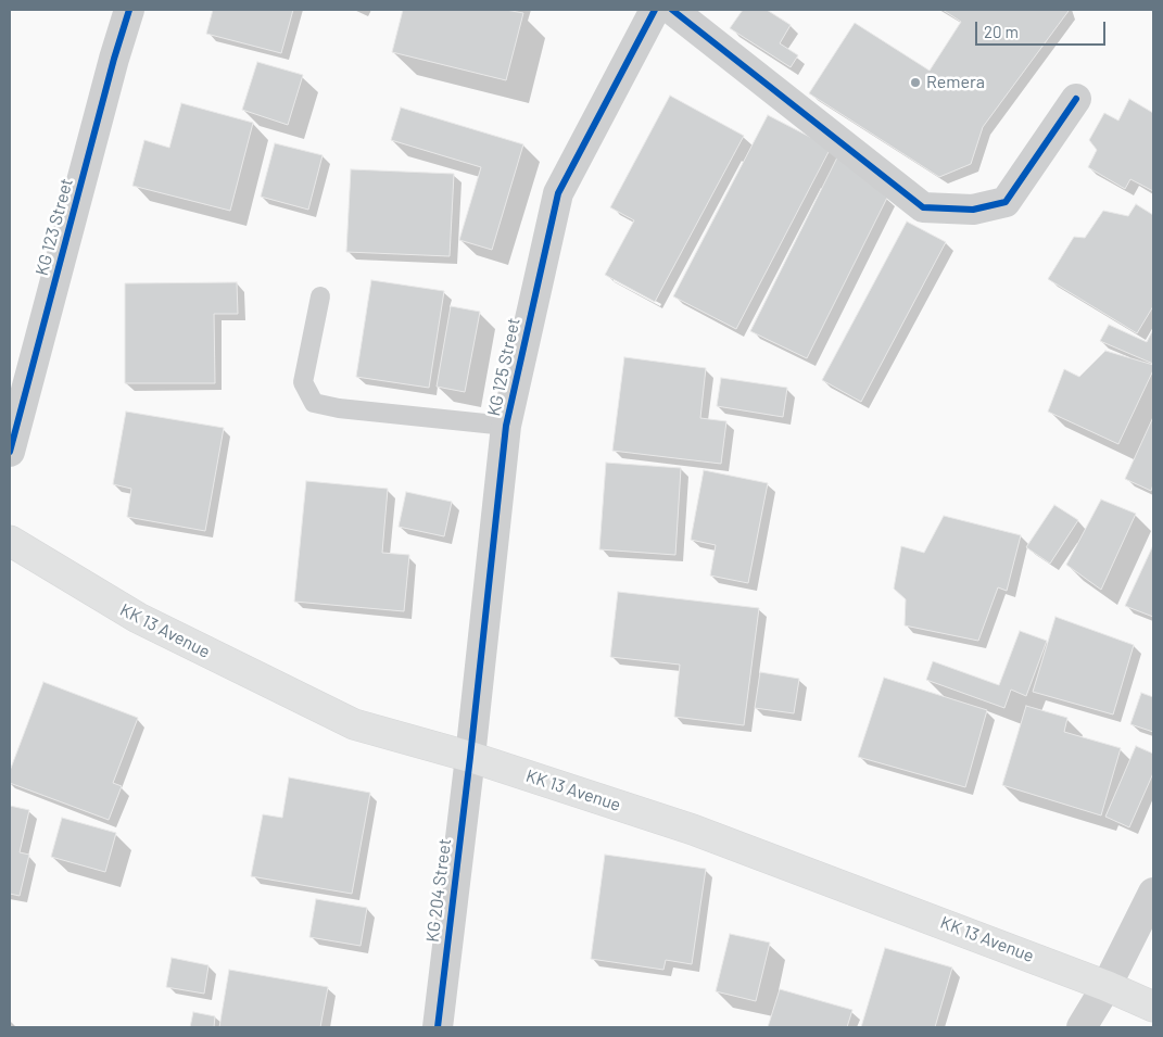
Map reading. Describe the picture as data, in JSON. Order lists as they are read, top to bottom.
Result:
{
  "streets": {
    "main road": ["KK 13 Avenue"],
    "street": ["KG 123 Street", "KG 125 Street", "KG 204 Street"]
  },
  "crossings": [
    ["KG 125 Street", "KK 13 Avenue"],
    ["KG 125 Street", "KG 204 Street"],
    ["KK 13 Avenue", "KG 204 Street"]
  ],
  "places": ["Remera"],
  "scale_bar": "20 m"
}
